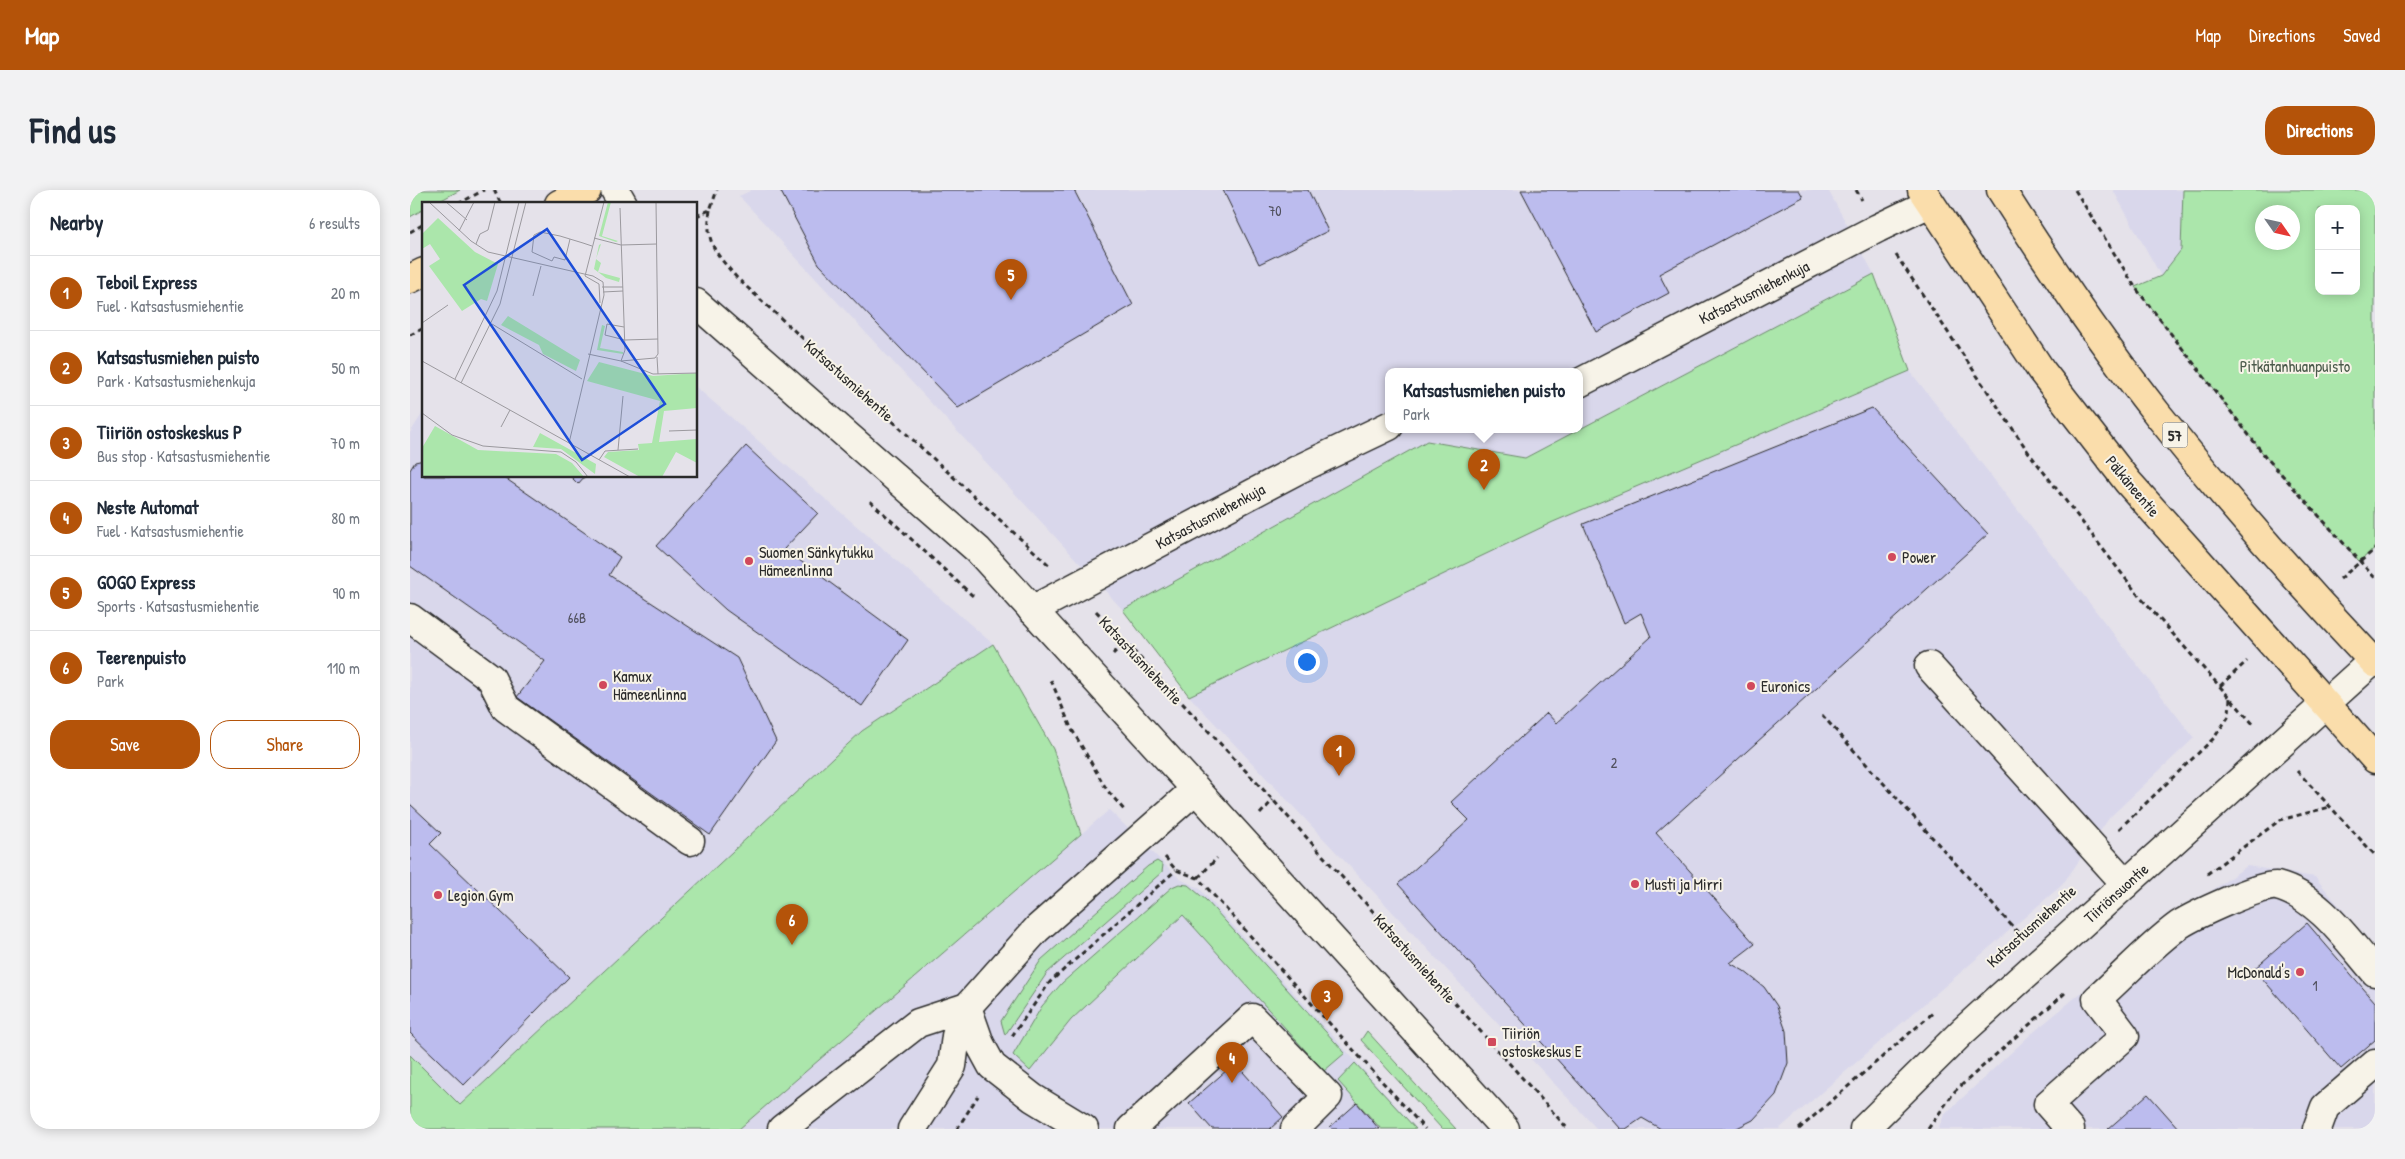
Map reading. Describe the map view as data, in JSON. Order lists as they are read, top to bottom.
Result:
{
  "streets": {
    "main road": ["57", "Pälkäneentie"],
    "street": ["Katsastusmiehenkuja", "Tiiriönsuontie"],
    "path": ["Katsastusmiehentie"]
  },
  "crossings": [
    ["Katsastusmiehenkuja", "Katsastusmiehentie"],
    ["Katsastusmiehenkuja", "Pälkäneentie"],
    ["57", "Tiiriönsuontie"],
    ["Pälkäneentie", "Tiiriönsuontie"]
  ],
  "parks": ["Pitkätanhuanpuisto"],
  "places": {
    "other": [
      "Power",
      "Suomen Sänkytukku Hämeenlinna",
      "Kamux Hämeenlinna",
      "Euronics",
      "Musti ja Mirri",
      "Legion Gym",
      "McDonald's"
    ],
    "transit": ["Tiiriön ostoskeskus E"]
  },
  "house_numbers": [
    "70",
    "66B",
    "2",
    "1"
  ],
  "north": "bottom right",
  "page": {
    "header": "Map",
    "nav": ["Map", "Directions", "Saved"],
    "buttons": [
      "Directions",
      ["Save", "Share"]
    ],
    "title": "Find us",
    "heading": ["Nearby", "6 results"],
    "map_buttons": ["+", "−"],
    "list": [
      {
        "mark": "1",
        "name": "Teboil Express",
        "note": "Fuel · Katsastusmiehentie",
        "value": "20 m"
      },
      {
        "mark": "2",
        "name": "Katsastusmiehen puisto",
        "note": "Park · Katsastusmiehenkuja",
        "value": "50 m"
      },
      {
        "mark": "3",
        "name": "Tiiriön ostoskeskus P",
        "note": "Bus stop · Katsastusmiehentie",
        "value": "70 m"
      },
      {
        "mark": "4",
        "name": "Neste Automat",
        "note": "Fuel · Katsastusmiehentie",
        "value": "80 m"
      },
      {
        "mark": "5",
        "name": "GOGO Express",
        "note": "Sports · Katsastusmiehentie",
        "value": "90 m"
      },
      {
        "mark": "6",
        "name": "Teerenpuisto",
        "note": "Park",
        "value": "110 m"
      }
    ],
    "pins": [
      "5",
      "2",
      "1",
      "6",
      "3",
      "4"
    ],
    "popup": ["Katsastusmiehen puisto", "Park"]
  }
}
